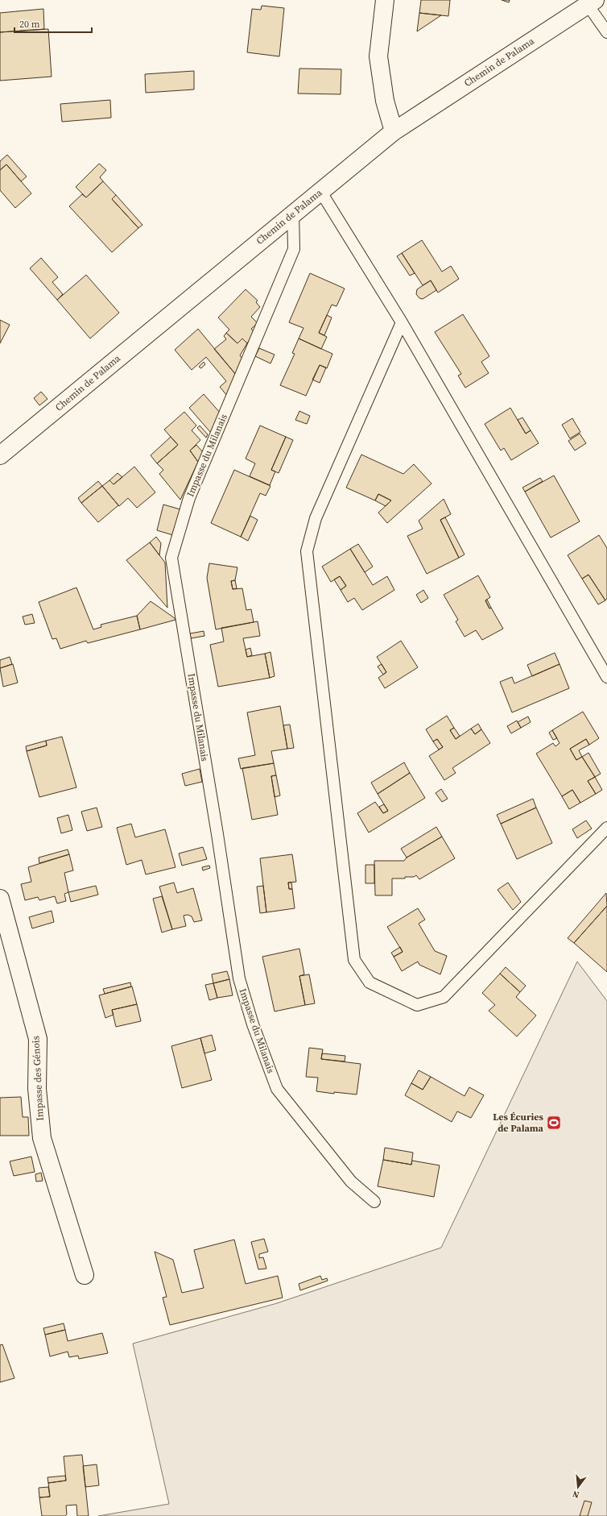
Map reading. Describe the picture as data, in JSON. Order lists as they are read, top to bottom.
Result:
{
  "streets": {
    "street": ["Chemin de Palama", "Impasse des Génois"],
    "lane": ["Impasse du Milanais"]
  },
  "crossings": [
    ["Chemin de Palama", "Impasse du Milanais"]
  ],
  "places": {
    "sports": ["Les Écuries de Palama"]
  },
  "scale_bar": "20 m",
  "north": "bottom"
}
